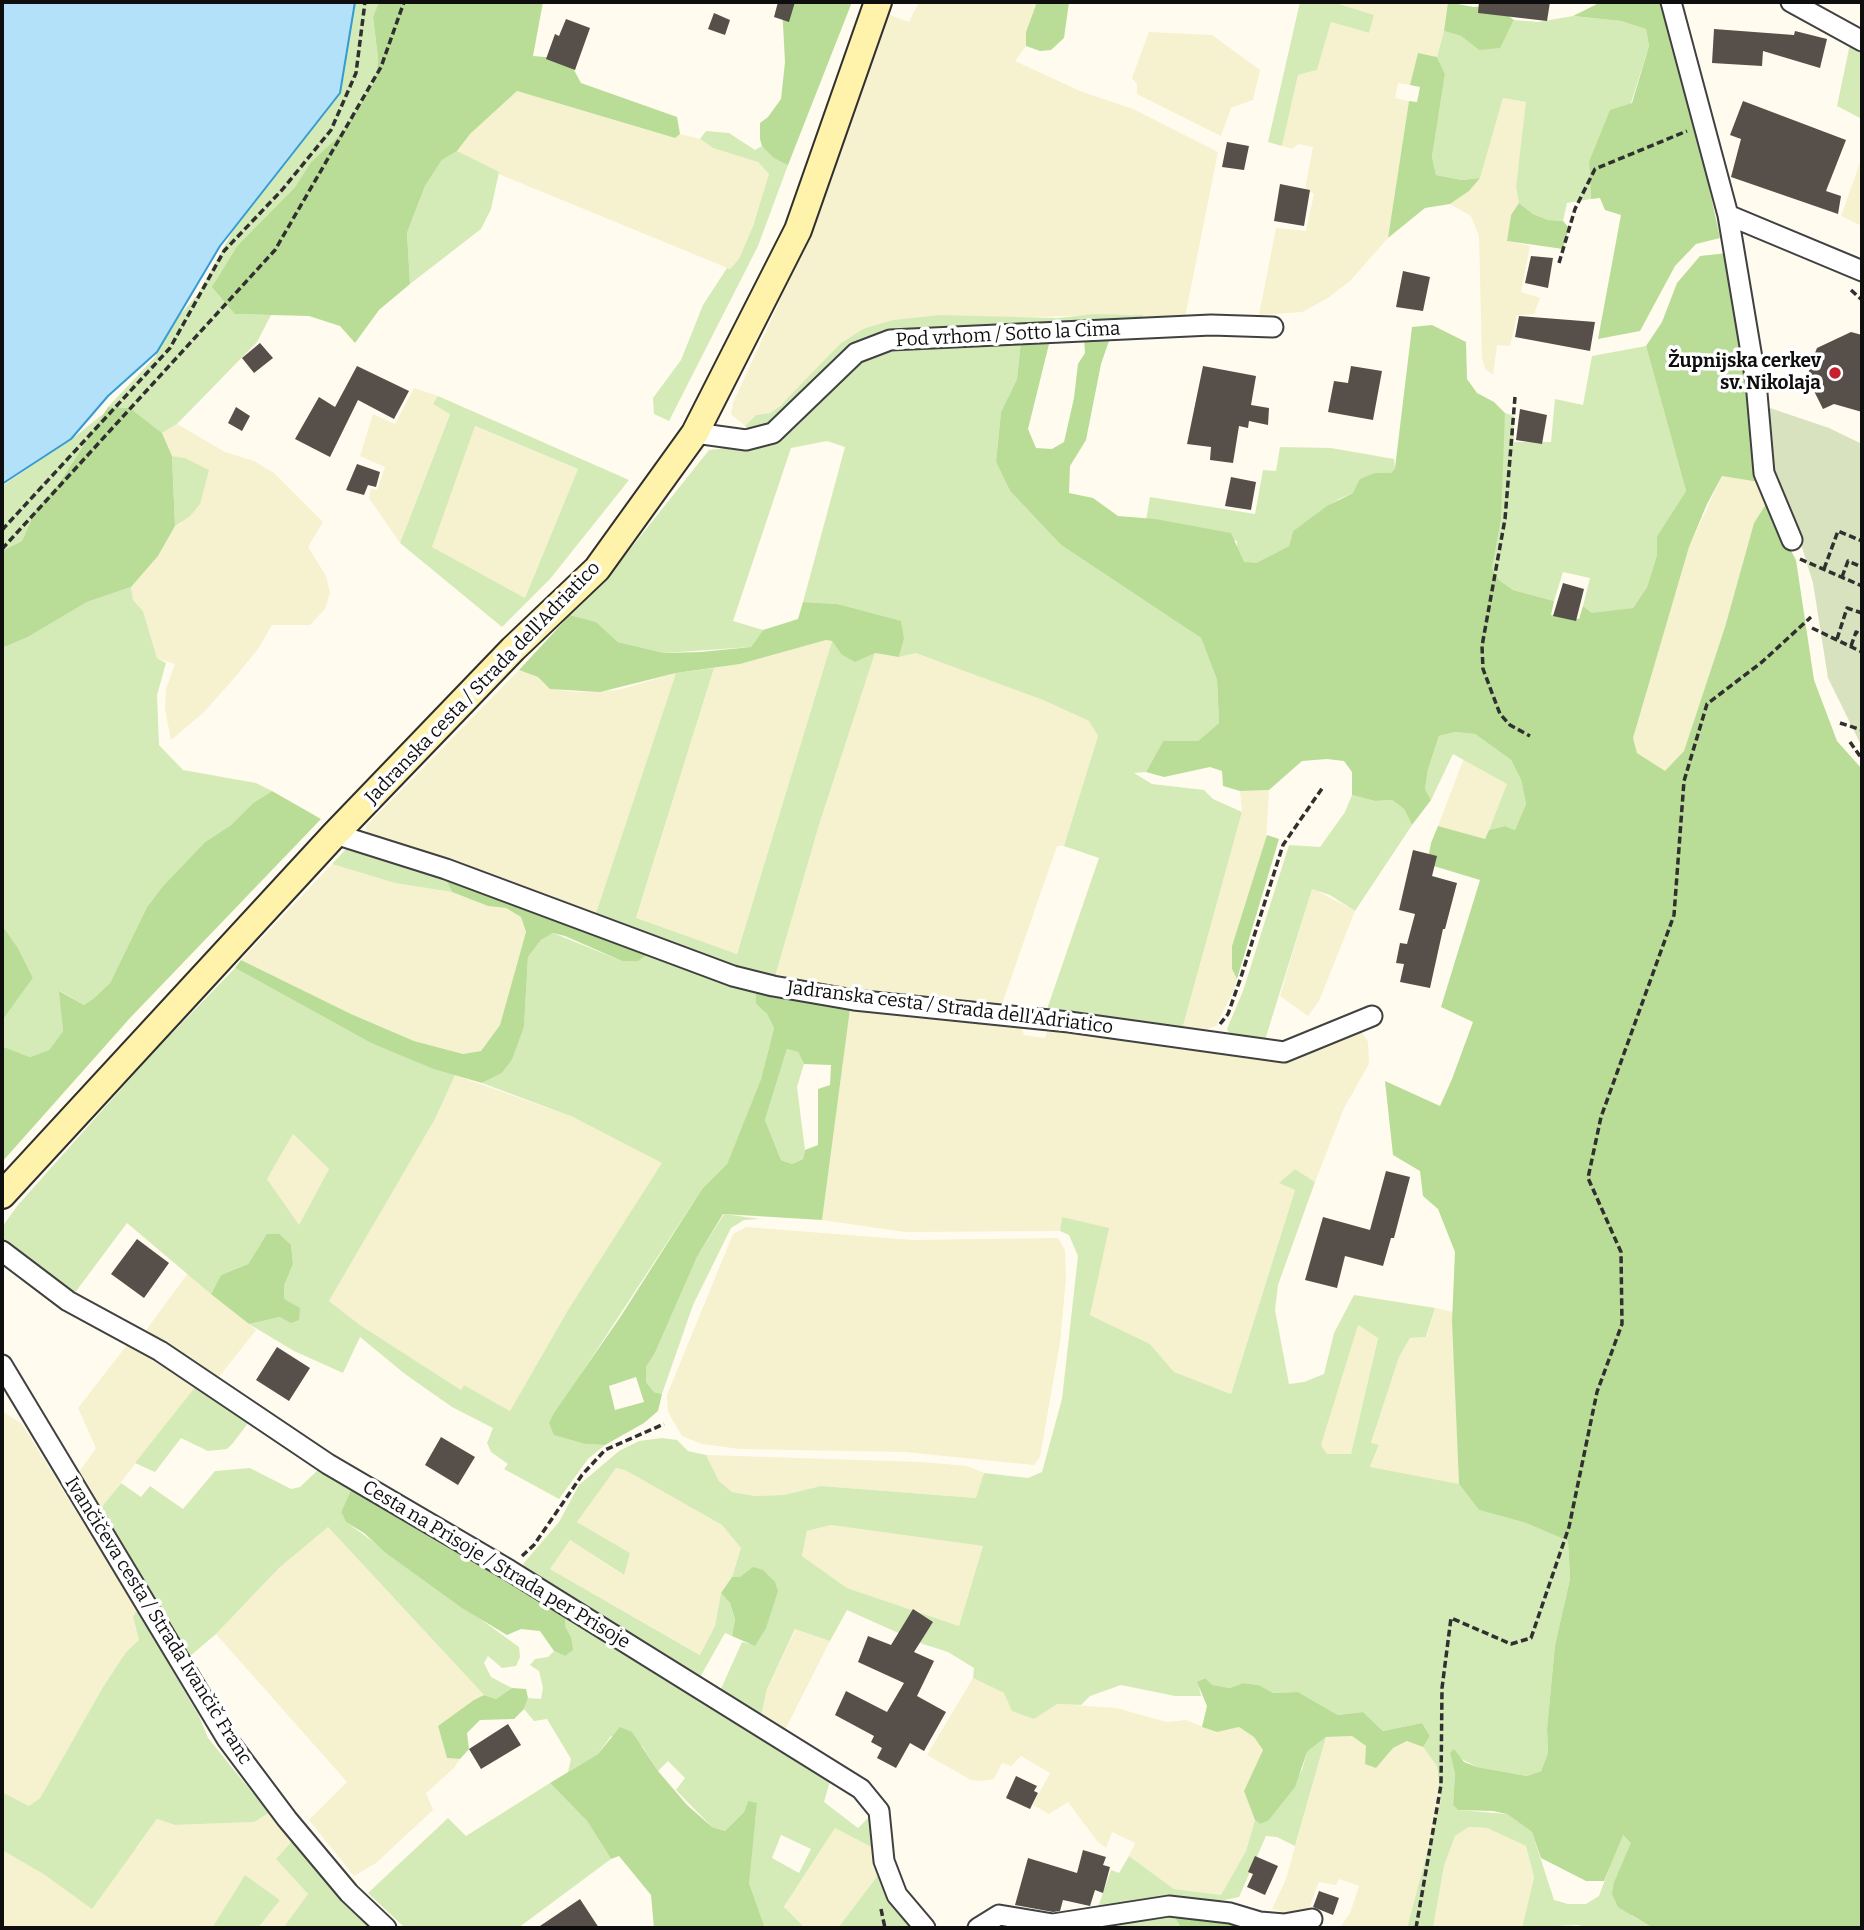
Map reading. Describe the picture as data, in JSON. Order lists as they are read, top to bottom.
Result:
{
  "streets": {
    "main road": ["Jadranska cesta / Strada dell'Adriatico"],
    "street": ["Pod vrhom / Sotto la Cima", "Cesta na Prisoje / Strada per Prisoje", "Ivančičeva cesta / Strada Ivančič Franc"]
  },
  "crossings": [
    ["Pod vrhom / Sotto la Cima", "Jadranska cesta / Strada dell'Adriatico"]
  ],
  "places": ["Župnijska cerkev sv. Nikolaja"]
}
